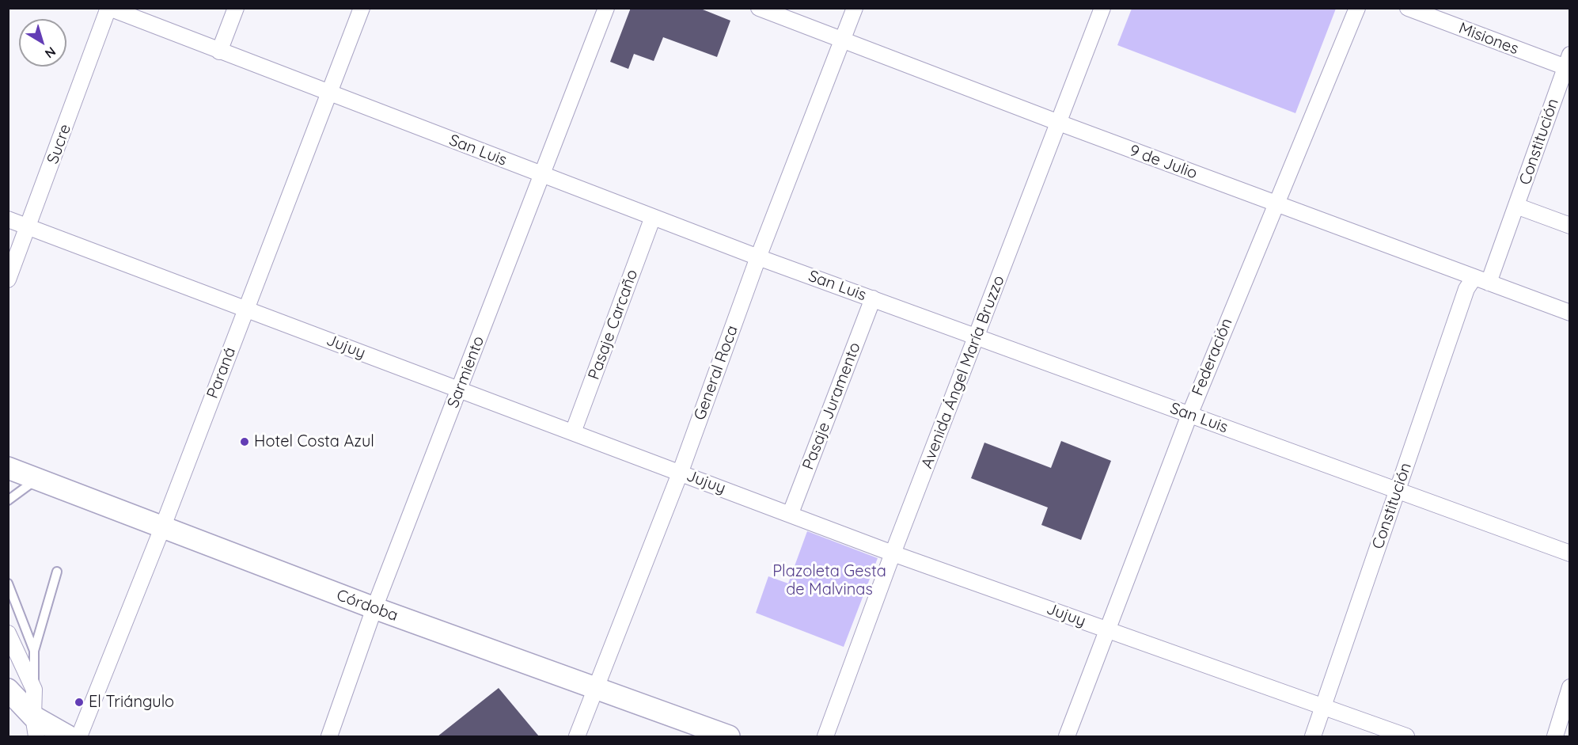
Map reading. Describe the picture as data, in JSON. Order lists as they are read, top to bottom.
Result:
{
  "streets": {
    "street": [
      "Misiones",
      "Constitución",
      "Sucre",
      "San Luis",
      "9 de Julio",
      "Pasaje Carcaño",
      "Jujuy",
      "Federación",
      "Sarmiento",
      "Avenida Ángel María Bruzzo",
      "Paraná",
      "General Roca",
      "Pasaje Juramento",
      "Córdoba"
    ]
  },
  "crossings": [
    ["Misiones", "Constitución"],
    ["Constitución", "San Luis"],
    ["Constitución", "9 de Julio"],
    ["Constitución", "Jujuy"],
    ["Sucre", "San Luis"],
    ["Sucre", "Jujuy"],
    ["San Luis", "Pasaje Carcaño"],
    ["San Luis", "Federación"],
    ["San Luis", "Sarmiento"],
    ["San Luis", "Avenida Ángel María Bruzzo"],
    ["San Luis", "Paraná"],
    ["San Luis", "General Roca"],
    ["San Luis", "Pasaje Juramento"],
    ["9 de Julio", "Federación"],
    ["9 de Julio", "Avenida Ángel María Bruzzo"],
    ["9 de Julio", "General Roca"],
    ["Pasaje Carcaño", "Jujuy"],
    ["Jujuy", "Federación"],
    ["Jujuy", "Sarmiento"],
    ["Jujuy", "Avenida Ángel María Bruzzo"],
    ["Jujuy", "Paraná"],
    ["Jujuy", "General Roca"],
    ["Jujuy", "Pasaje Juramento"],
    ["Sarmiento", "Córdoba"],
    ["Paraná", "Córdoba"],
    ["General Roca", "Córdoba"]
  ],
  "parks": ["Plazoleta Gesta de Malvinas"],
  "places": ["Hotel Costa Azul", "El Triángulo"],
  "north": "bottom right"
}
